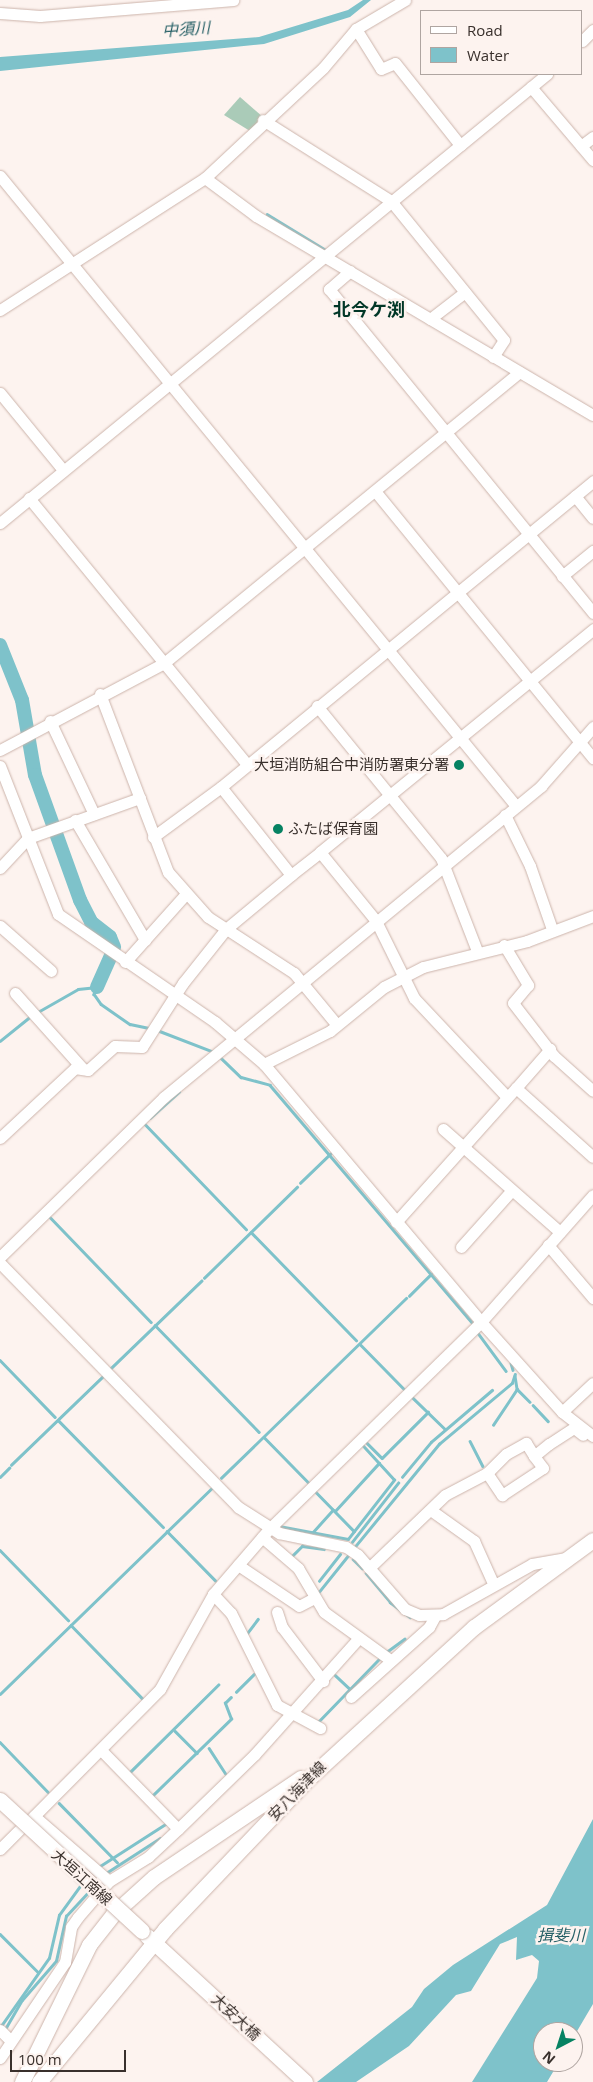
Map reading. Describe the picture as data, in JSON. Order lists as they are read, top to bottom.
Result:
{
  "streets": {
    "main road": ["安八海津線", "大垣江南線", "大安大橋"]
  },
  "crossings": [
    ["安八海津線", "大垣江南線"],
    ["大垣江南線", "大安大橋"]
  ],
  "districts": ["北今ケ渕"],
  "water": ["中須川", "揖斐川"],
  "places": ["大垣消防組合中消防署東分署", "ふたば保育園"],
  "legend": ["Road", "Water"],
  "scale_bar": "100 m",
  "north": "bottom left"
}
